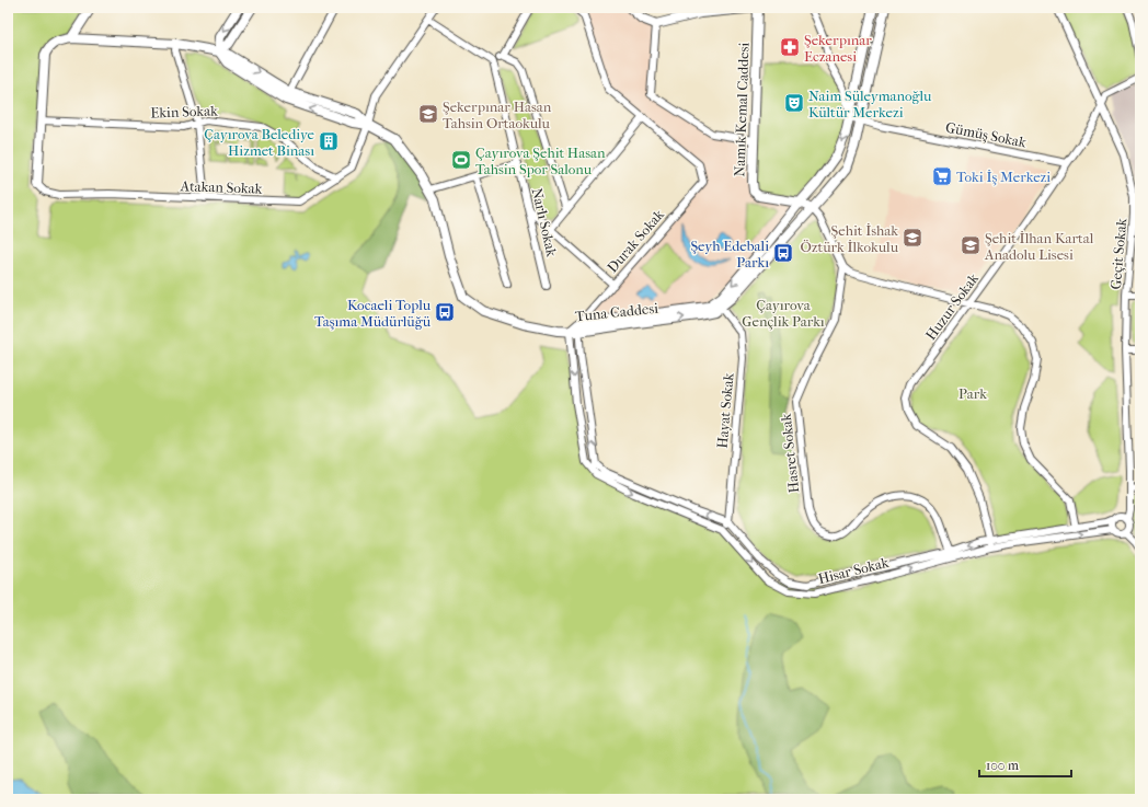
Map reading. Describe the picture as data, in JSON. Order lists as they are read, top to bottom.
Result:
{
  "streets": {
    "street": [
      "Namık Kemal Caddesi",
      "Ekin Sokak",
      "Gümüş Sokak",
      "Atakan Sokak",
      "Narlı Sokak",
      "Durak Sokak",
      "Geçit Sokak",
      "Huzur Sokak",
      "Tuna Caddesi",
      "Hayat Sokak",
      "Hasret Sokak",
      "Hisar Sokak"
    ]
  },
  "crossings": [
    ["Namık Kemal Caddesi", "Tuna Caddesi"],
    ["Ekin Sokak", "Atakan Sokak"],
    ["Gümüş Sokak", "Huzur Sokak"],
    ["Gümüş Sokak", "Tuna Caddesi"],
    ["Atakan Sokak", "Tuna Caddesi"],
    ["Durak Sokak", "Tuna Caddesi"],
    ["Durak Sokak", "Hisar Sokak"],
    ["Geçit Sokak", "Huzur Sokak"],
    ["Geçit Sokak", "Hisar Sokak"],
    ["Huzur Sokak", "Hisar Sokak"],
    ["Tuna Caddesi", "Hayat Sokak"],
    ["Tuna Caddesi", "Hisar Sokak"],
    ["Hayat Sokak", "Hisar Sokak"],
    ["Hasret Sokak", "Hisar Sokak"]
  ],
  "one_way": ["Hisar Sokak"],
  "parks": ["Çayırova Gençlik Parkı", "Park"],
  "places": {
    "pharmacy": ["Şekerpınar Eczanesi"],
    "theatre": ["Naim Süleymanoğlu Kültür Merkezi"],
    "school or university": ["Şekerpınar Hasan Tahsin Ortaokulu", "Şehit İshak Öztürk İlkokulu", "Şehit İlhan Kartal Anadolu Lisesi"],
    "building": ["Çayırova Belediye Hizmet Binası"],
    "sports": ["Çayırova Şehit Hasan Tahsin Spor Salonu"],
    "supermarket": ["Toki İş Merkezi"],
    "bus stop": ["Şeyh Edebali Parkı", "Kocaeli Toplu Taşıma Müdürlüğü"]
  },
  "scale_bar": "100 m"
}
